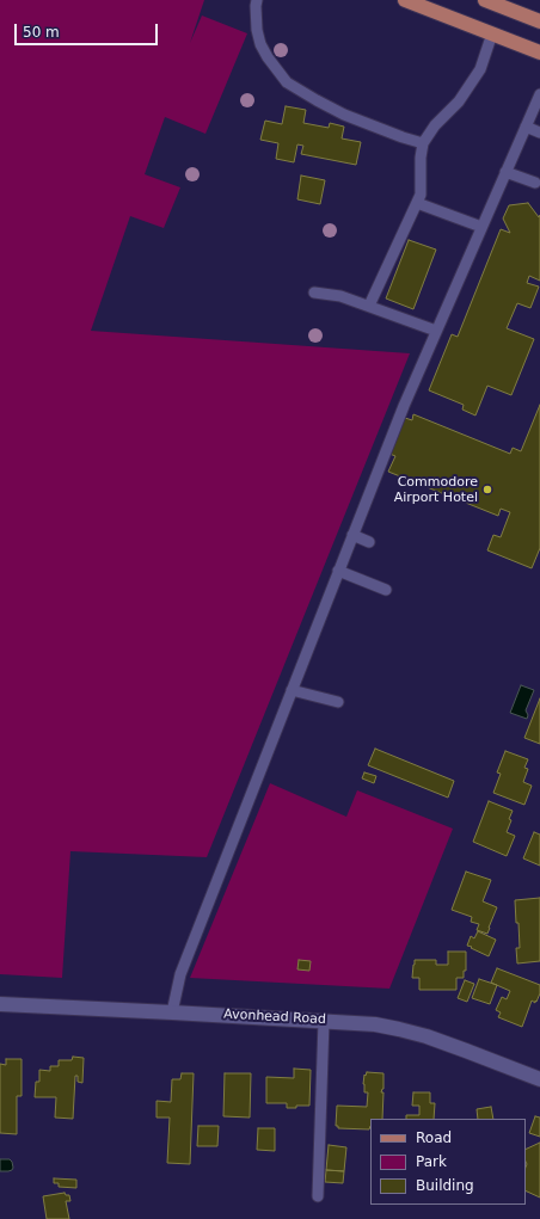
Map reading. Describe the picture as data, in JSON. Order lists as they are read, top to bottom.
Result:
{
  "streets": {
    "street": ["Avonhead Road"]
  },
  "places": ["Commodore Airport Hotel"],
  "legend": ["Road", "Park", "Building"],
  "scale_bar": "50 m"
}
